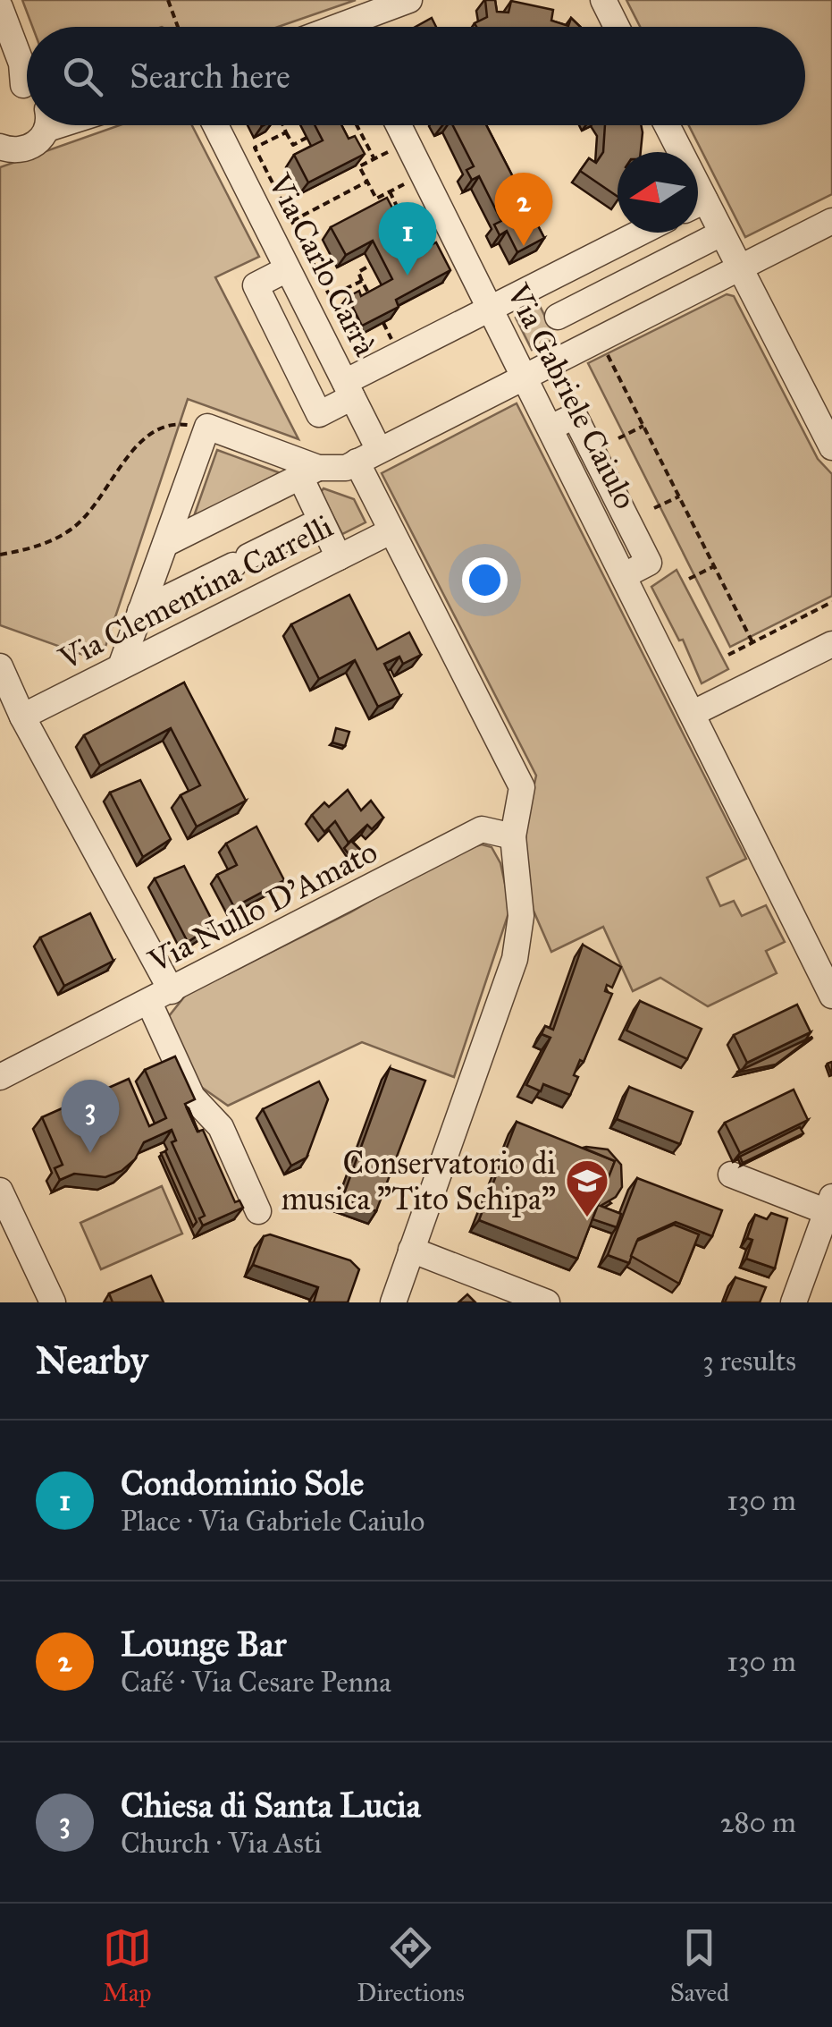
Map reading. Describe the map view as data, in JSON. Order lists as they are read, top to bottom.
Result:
{
  "streets": {
    "street": [
      "Via Carlo Carrà",
      "Via Gabriele Caiulo",
      "Via Clementina Carrelli",
      "Via Nullo D'Amato"
    ]
  },
  "crossings": [
    ["Via Carlo Carrà", "Via Clementina Carrelli"],
    ["Via Carlo Carrà", "Via Nullo D'Amato"]
  ],
  "places": {
    "school or university": ["Conservatorio di musica \"Tito Schipa\""]
  },
  "north": "left",
  "page": {
    "search": "Search here",
    "pins": ["2", "1", "3"],
    "heading": ["Nearby", "3 results"],
    "list": [
      {
        "mark": "1",
        "name": "Condominio Sole",
        "note": "Place · Via Gabriele Caiulo",
        "value": "130 m"
      },
      {
        "mark": "2",
        "name": "Lounge Bar",
        "note": "Café · Via Cesare Penna",
        "value": "130 m"
      },
      {
        "mark": "3",
        "name": "Chiesa di Santa Lucia",
        "note": "Church · Via Asti",
        "value": "280 m"
      }
    ],
    "nav": ["Map", "Directions", "Saved"]
  }
}
